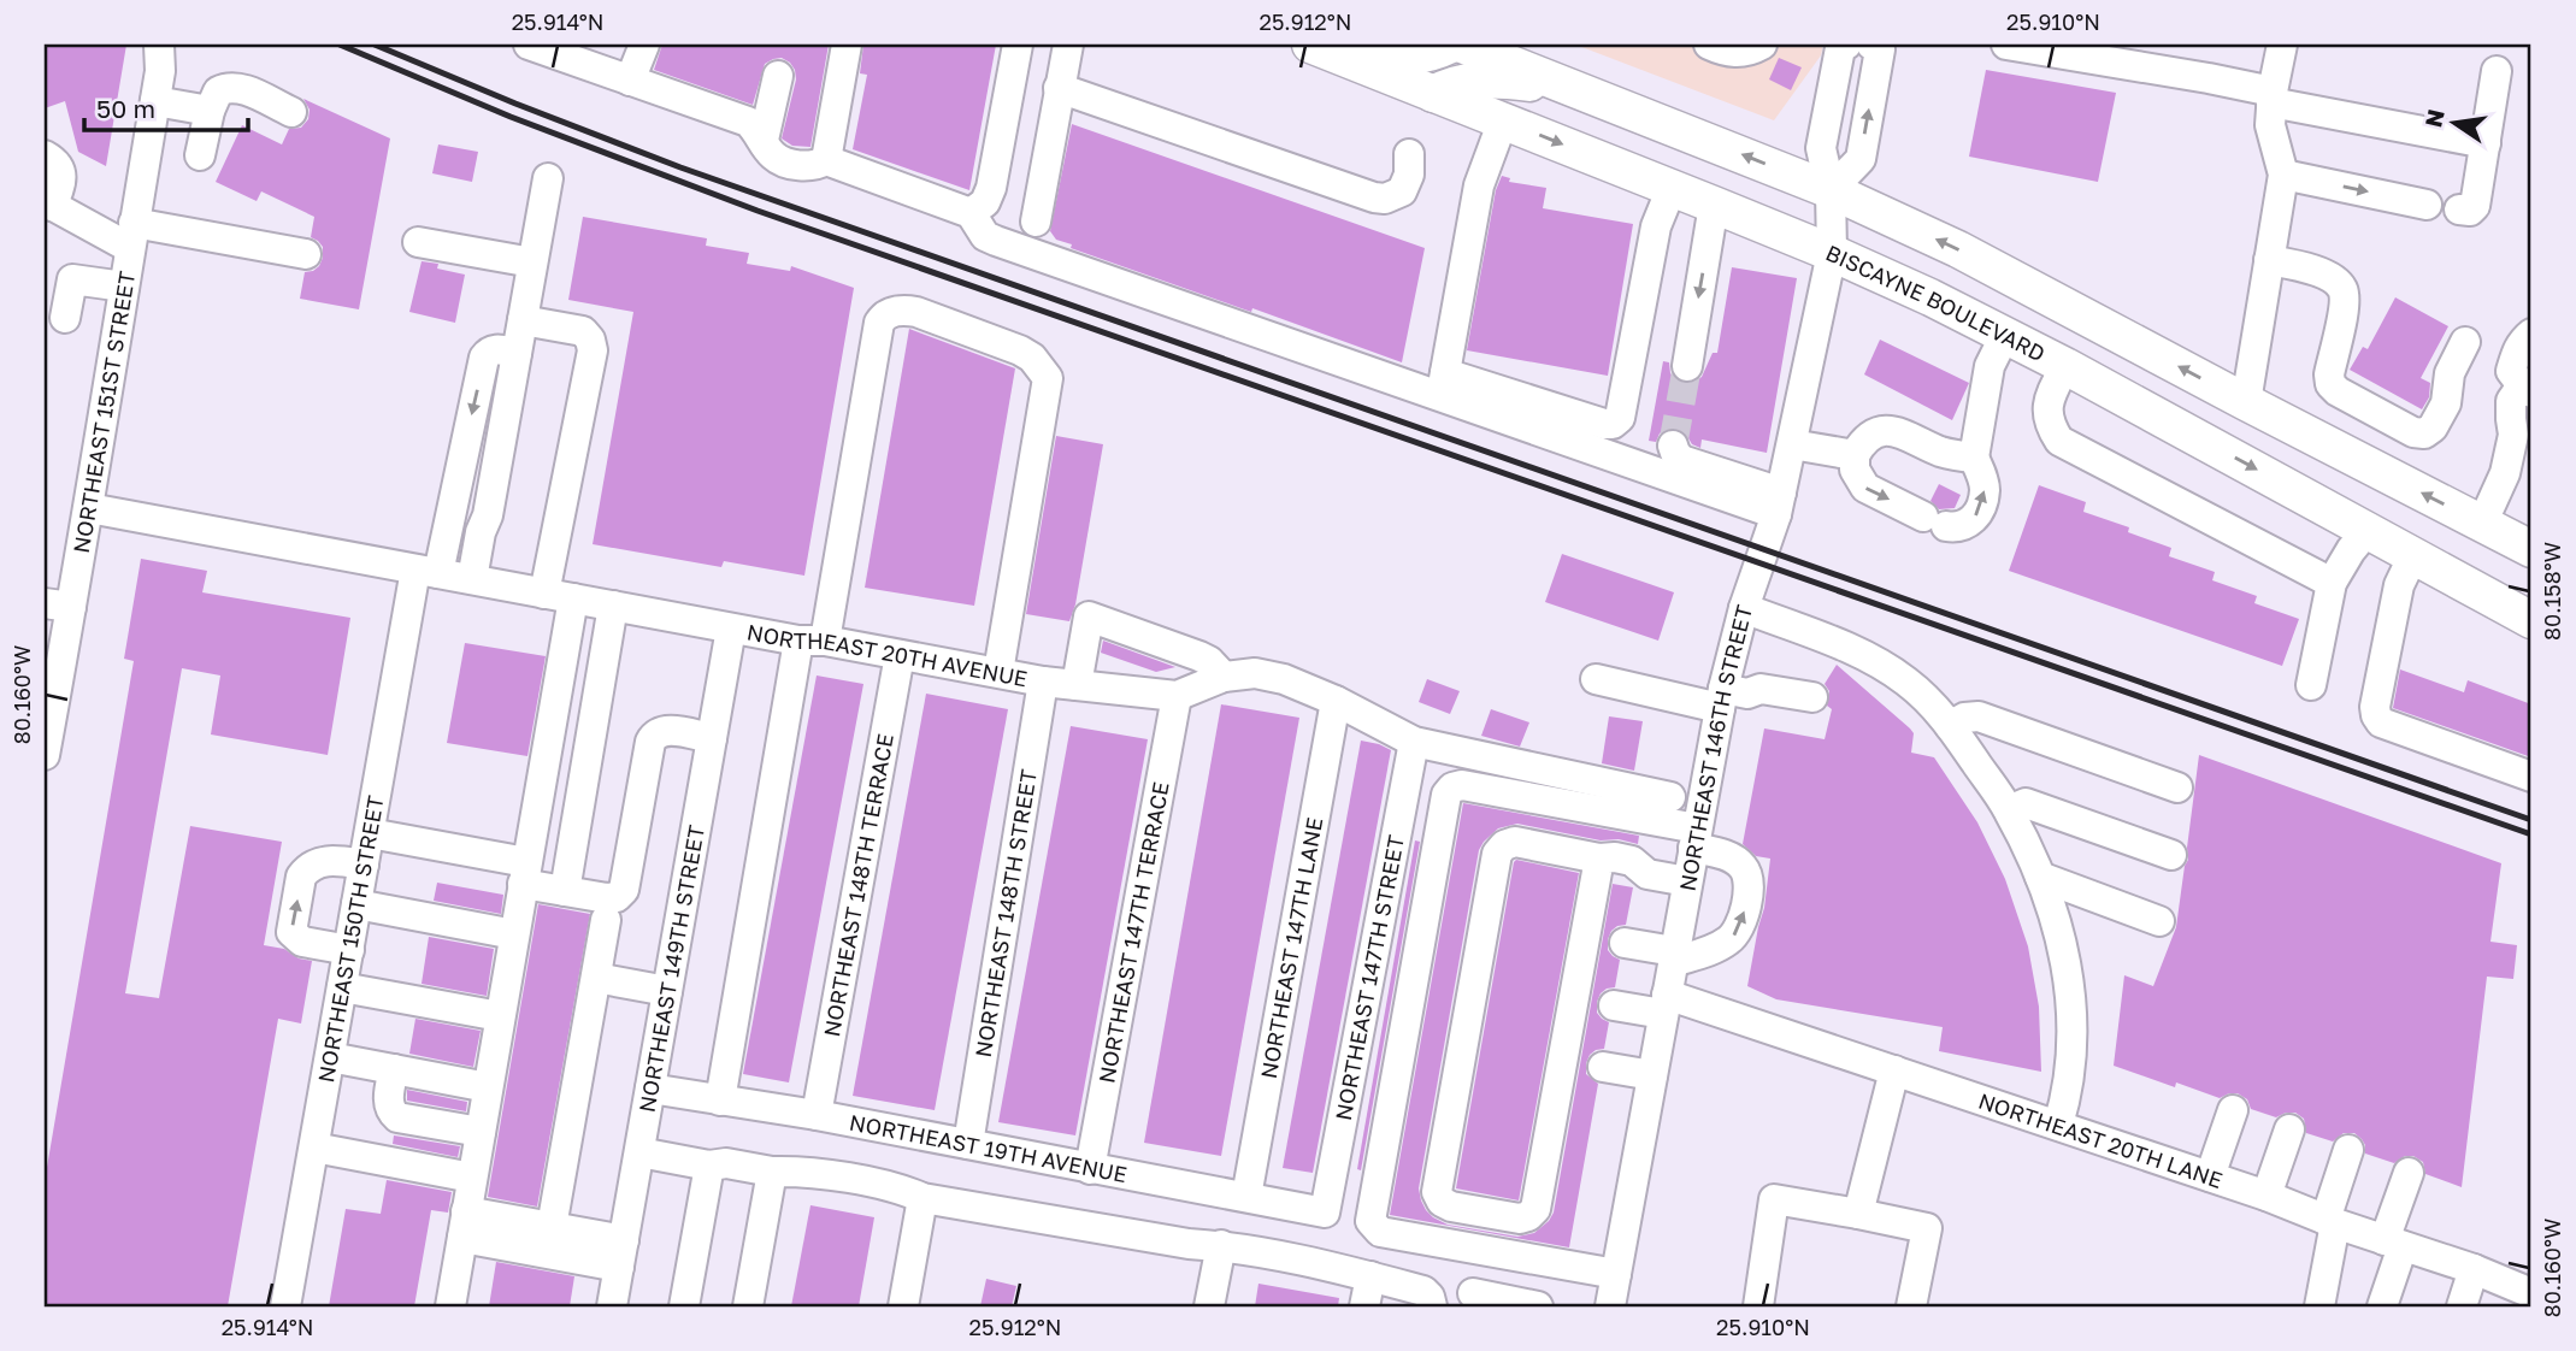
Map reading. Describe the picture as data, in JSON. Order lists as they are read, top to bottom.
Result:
{
  "streets": {
    "main road": ["BISCAYNE BOULEVARD"],
    "street": [
      "NORTHEAST 151ST STREET",
      "NORTHEAST 20TH AVENUE",
      "NORTHEAST 146TH STREET",
      "NORTHEAST 148TH TERRACE",
      "NORTHEAST 148TH STREET",
      "NORTHEAST 147TH TERRACE",
      "NORTHEAST 150TH STREET",
      "NORTHEAST 147TH LANE",
      "NORTHEAST 149TH STREET",
      "NORTHEAST 147TH STREET",
      "NORTHEAST 20TH LANE",
      "NORTHEAST 19TH AVENUE"
    ]
  },
  "crossings": [
    ["BISCAYNE BOULEVARD", "NORTHEAST 146TH STREET"],
    ["NORTHEAST 151ST STREET", "NORTHEAST 20TH AVENUE"],
    ["NORTHEAST 20TH AVENUE", "NORTHEAST 148TH TERRACE"],
    ["NORTHEAST 20TH AVENUE", "NORTHEAST 148TH STREET"],
    ["NORTHEAST 20TH AVENUE", "NORTHEAST 147TH TERRACE"],
    ["NORTHEAST 20TH AVENUE", "NORTHEAST 150TH STREET"],
    ["NORTHEAST 20TH AVENUE", "NORTHEAST 147TH LANE"],
    ["NORTHEAST 20TH AVENUE", "NORTHEAST 149TH STREET"],
    ["NORTHEAST 20TH AVENUE", "NORTHEAST 147TH STREET"],
    ["NORTHEAST 146TH STREET", "NORTHEAST 20TH LANE"],
    ["NORTHEAST 148TH TERRACE", "NORTHEAST 19TH AVENUE"],
    ["NORTHEAST 148TH STREET", "NORTHEAST 19TH AVENUE"],
    ["NORTHEAST 147TH TERRACE", "NORTHEAST 19TH AVENUE"],
    ["NORTHEAST 147TH LANE", "NORTHEAST 19TH AVENUE"],
    ["NORTHEAST 149TH STREET", "NORTHEAST 19TH AVENUE"],
    ["NORTHEAST 147TH STREET", "NORTHEAST 19TH AVENUE"]
  ],
  "scale_bar": "50 m",
  "north": "left",
  "coordinates": [
    "25.914°N",
    "25.912°N",
    "25.910°N",
    "80.158°W",
    "80.160°W"
  ]
}
